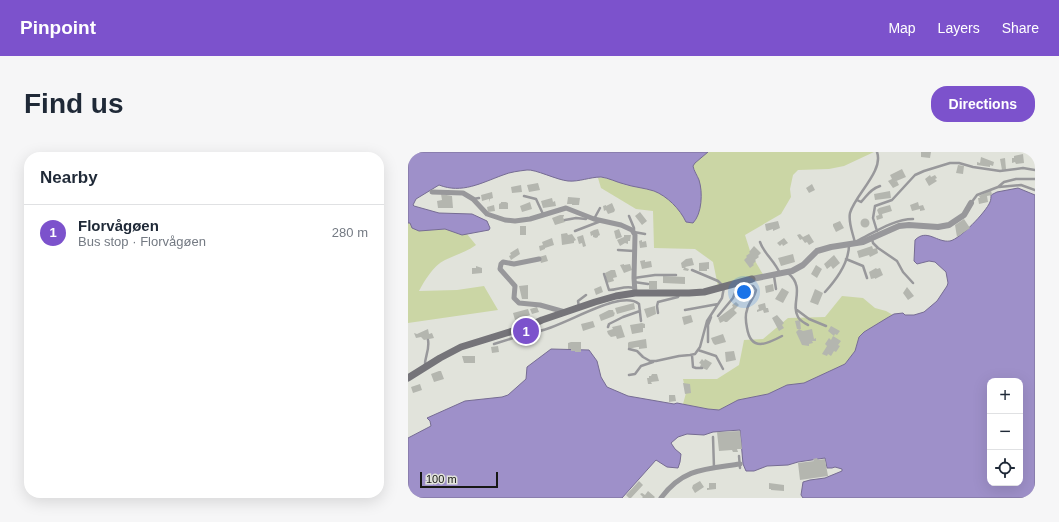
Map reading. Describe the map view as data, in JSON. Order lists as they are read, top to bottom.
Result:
{
  "scale_bar": "100 m",
  "page": {
    "header": "Pinpoint",
    "nav": ["Map", "Layers", "Share"],
    "buttons": "Directions",
    "title": "Find us",
    "heading": "Nearby",
    "list": [
      {
        "mark": "1",
        "name": "Florvågøen",
        "note": "Bus stop · Florvågøen",
        "value": "280 m"
      }
    ],
    "pins": "1",
    "map_buttons": ["+", "−"],
    "scale": "100 m"
  }
}
